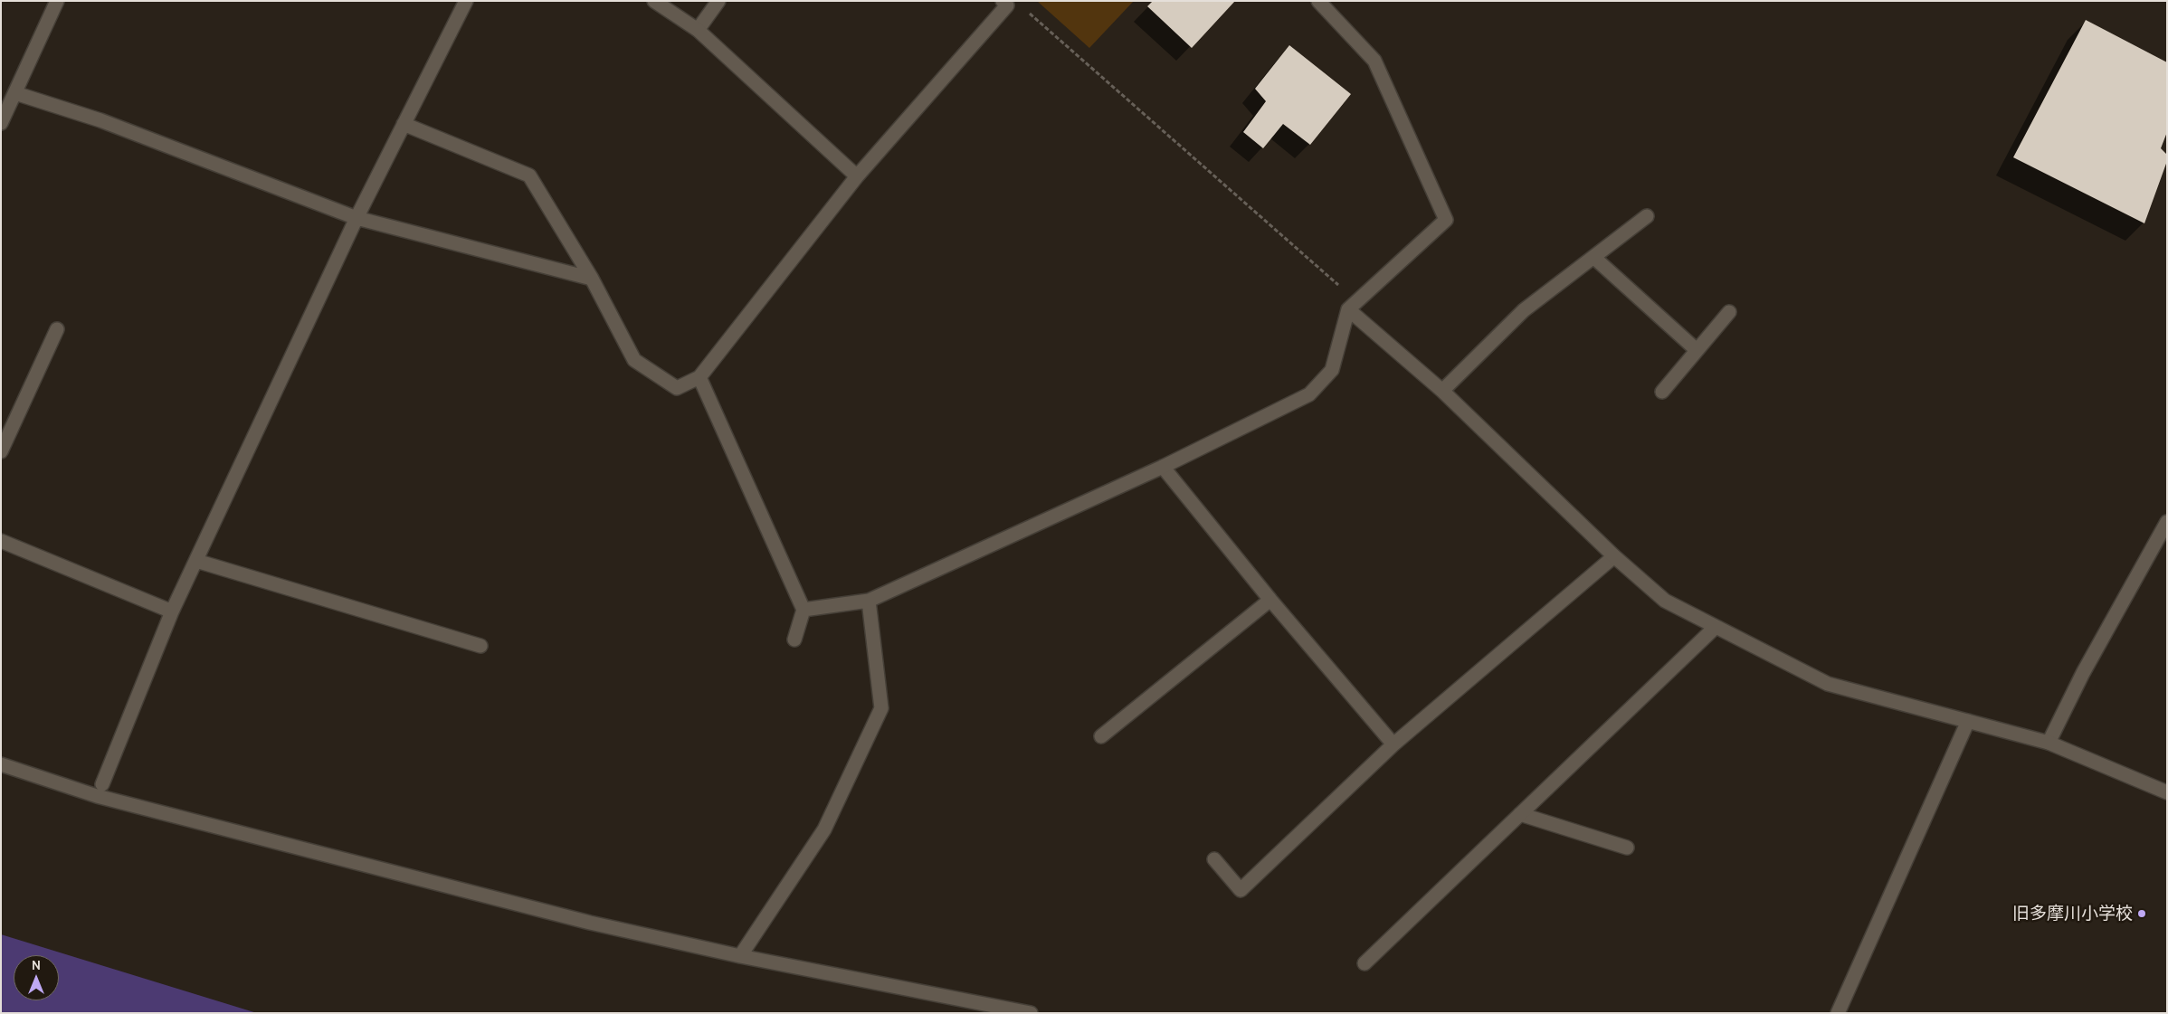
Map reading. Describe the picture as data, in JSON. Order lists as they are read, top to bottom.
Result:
{
  "places": ["旧多摩川小学校"],
  "north": "top"
}
